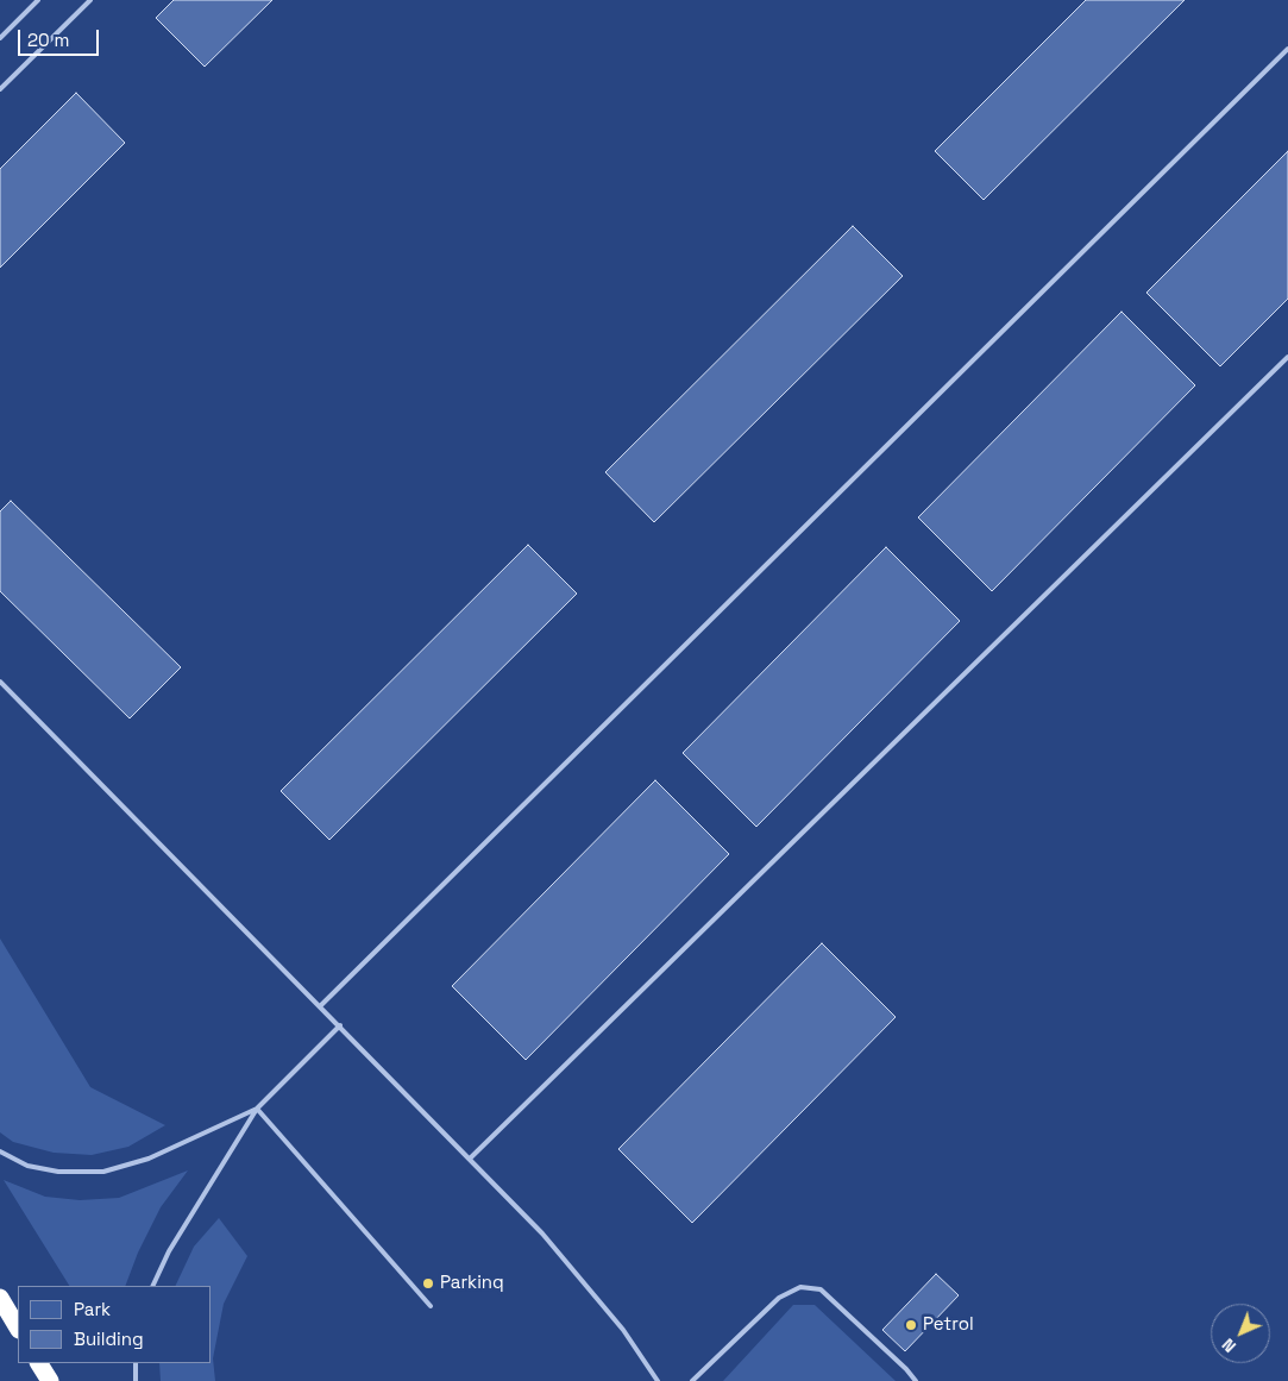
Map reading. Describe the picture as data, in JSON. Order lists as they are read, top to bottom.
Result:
{
  "places": ["Parkinq", "Petrol"],
  "legend": ["Park", "Building"],
  "scale_bar": "20 m",
  "north": "bottom left"
}
